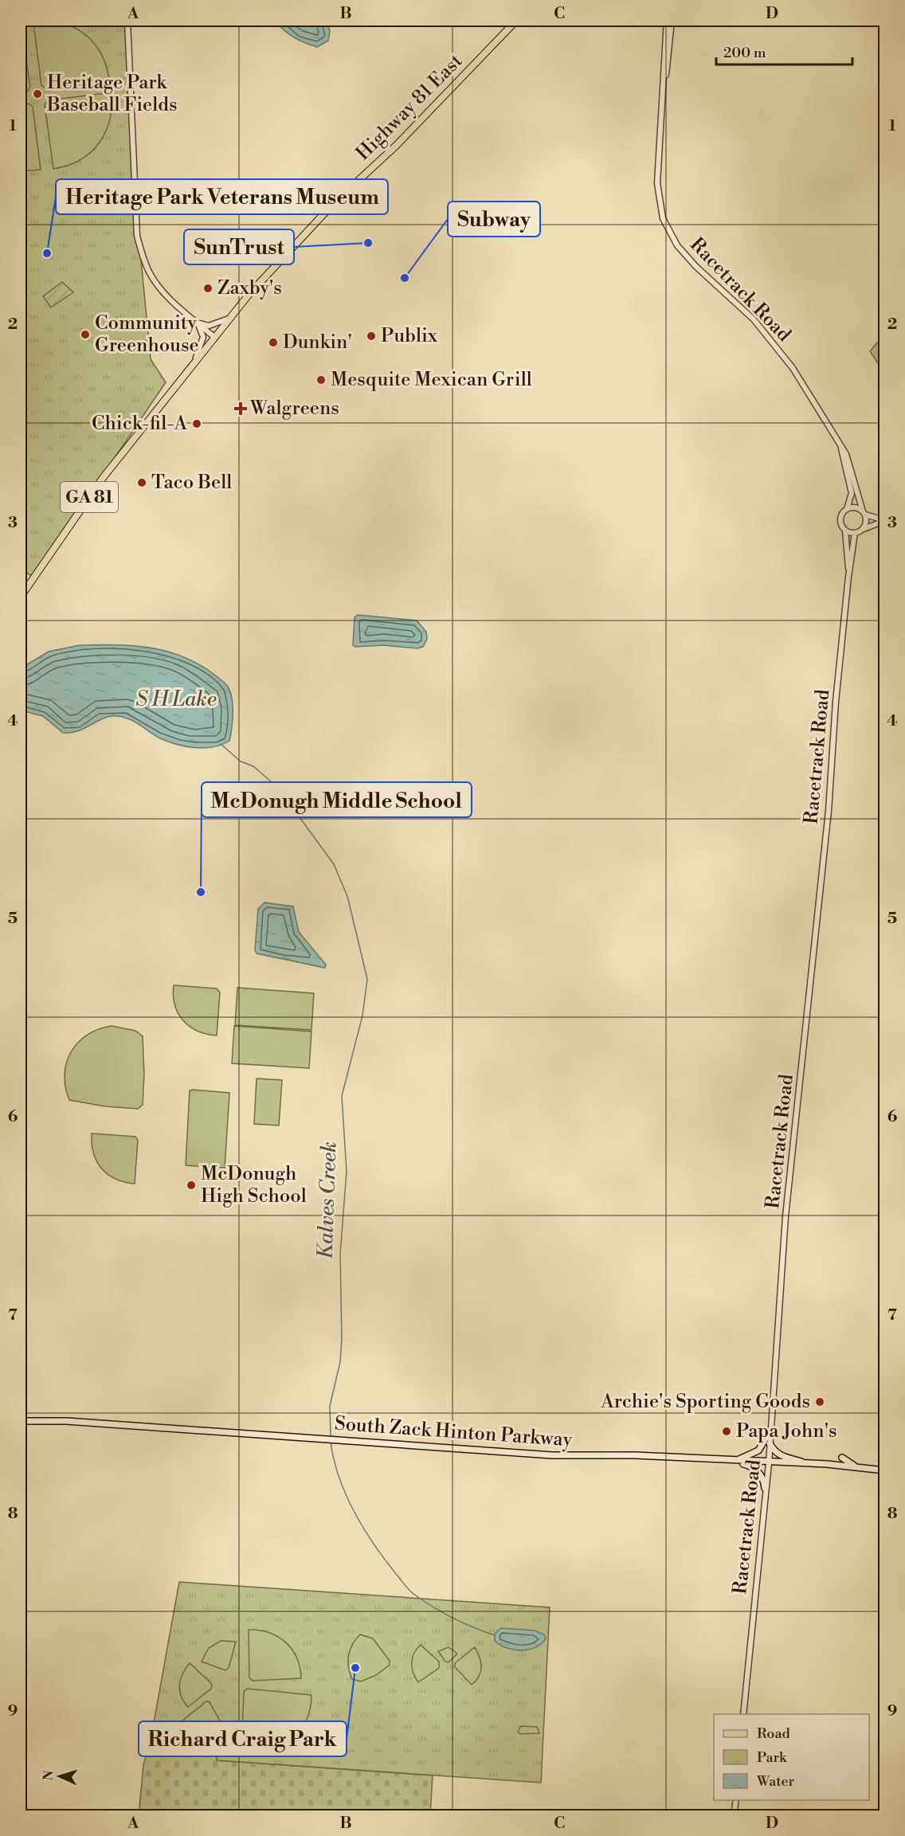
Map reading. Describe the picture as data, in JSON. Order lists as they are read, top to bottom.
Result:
{
  "streets": {
    "main road": ["Highway 81 East", "GA 81", "South Zack Hinton Parkway"],
    "street": ["Racetrack Road"]
  },
  "crossings": [
    ["Racetrack Road", "South Zack Hinton Parkway"]
  ],
  "water": ["S H Lake", "Kalves Creek"],
  "places": {
    "other": [
      "Heritage Park Baseball Fields",
      "SunTrust",
      "Heritage Park Veterans Museum",
      "Subway",
      "Zaxby's",
      "Community Greenhouse",
      "Publix",
      "Dunkin'",
      "Mesquite Mexican Grill",
      "Chick-fil-A",
      "Taco Bell",
      "McDonugh Middle School",
      "McDonugh High School",
      "Archie's Sporting Goods",
      "Papa John's",
      "Richard Craig Park"
    ],
    "health": ["Walgreens"]
  },
  "legend": ["Road", "Park", "Water"],
  "scale_bar": "200 m",
  "north": "left",
  "grid": {
    "columns": [
      "A",
      "B",
      "C",
      "D"
    ],
    "rows": [
      "1",
      "2",
      "3",
      "4",
      "5",
      "6",
      "7",
      "8",
      "9"
    ]
  }
}
